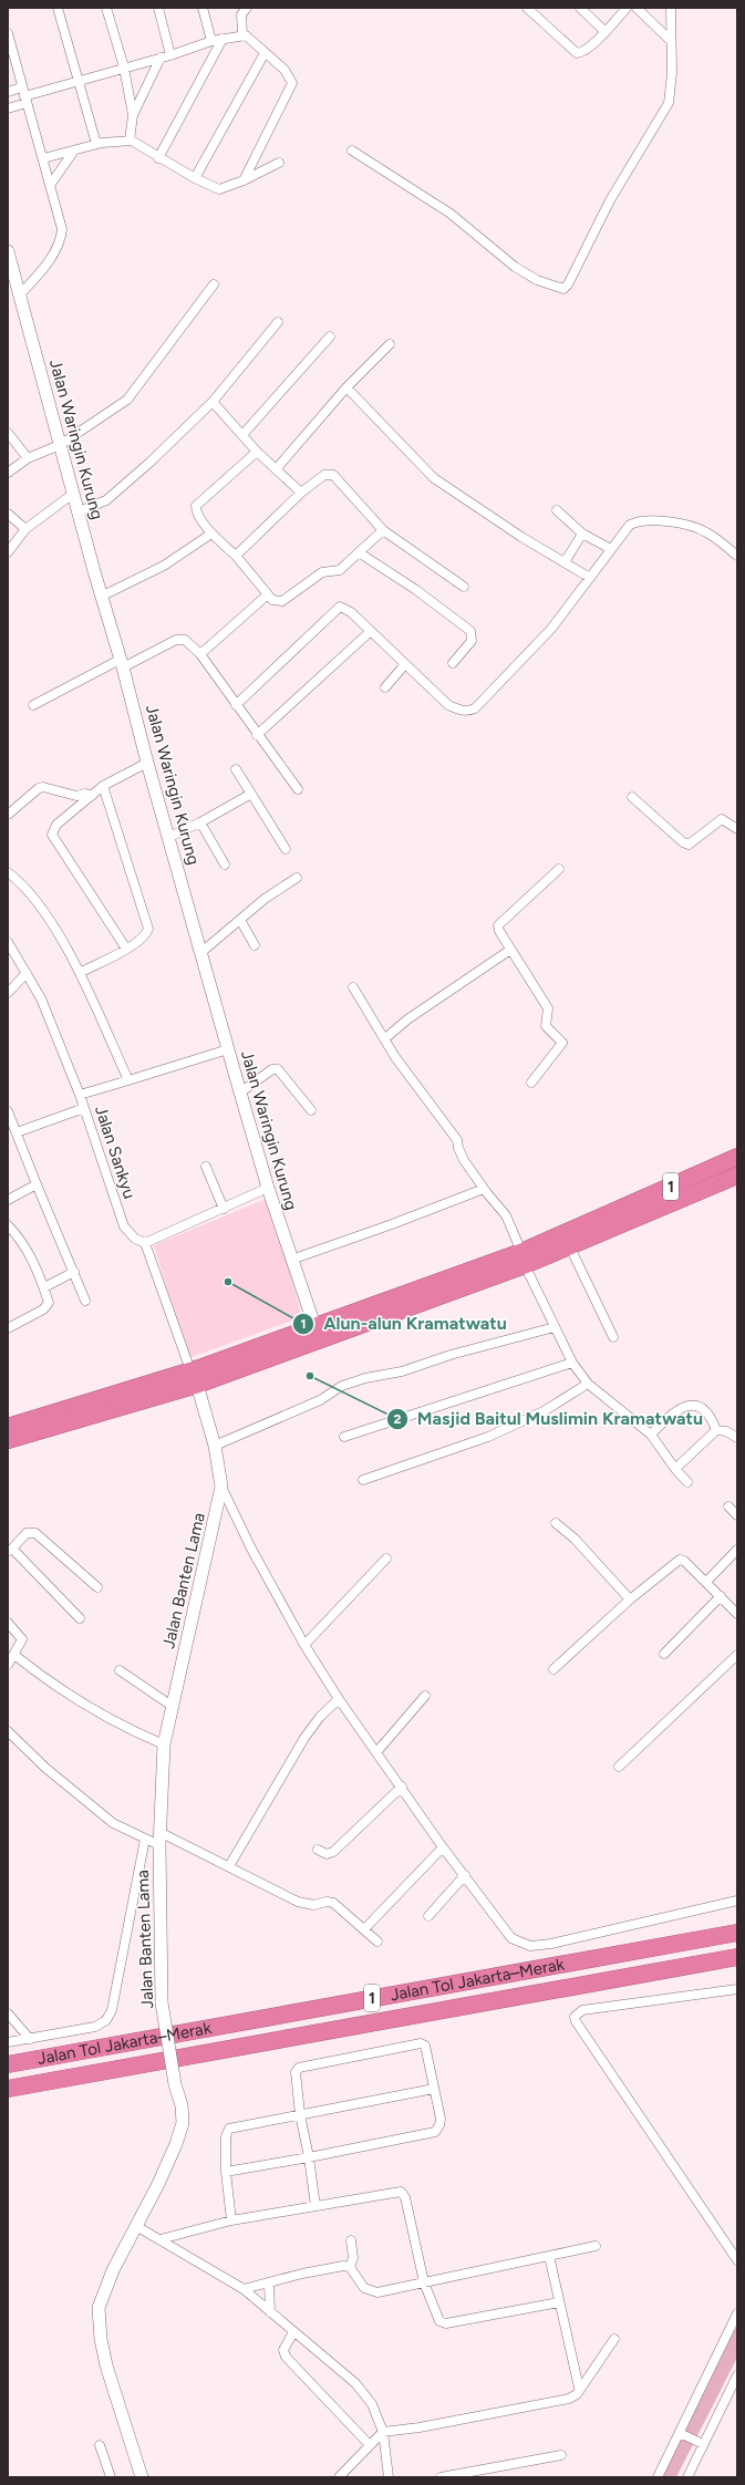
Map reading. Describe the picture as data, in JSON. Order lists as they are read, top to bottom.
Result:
{
  "streets": {
    "highway": ["1", "Jalan Tol Jakarta–Merak"],
    "main road": ["Jalan Waringin Kurung", "Jalan Banten Lama"],
    "street": ["Jalan Sankyu"]
  },
  "crossings": [
    ["Jalan Waringin Kurung", "1"],
    ["Jalan Sankyu", "1"],
    ["Jalan Sankyu", "Jalan Banten Lama"],
    ["1", "Jalan Banten Lama"]
  ],
  "places": ["Alun-alun Kramatwatu", "Masjid Baitul Muslimin Kramatwatu"]
}
